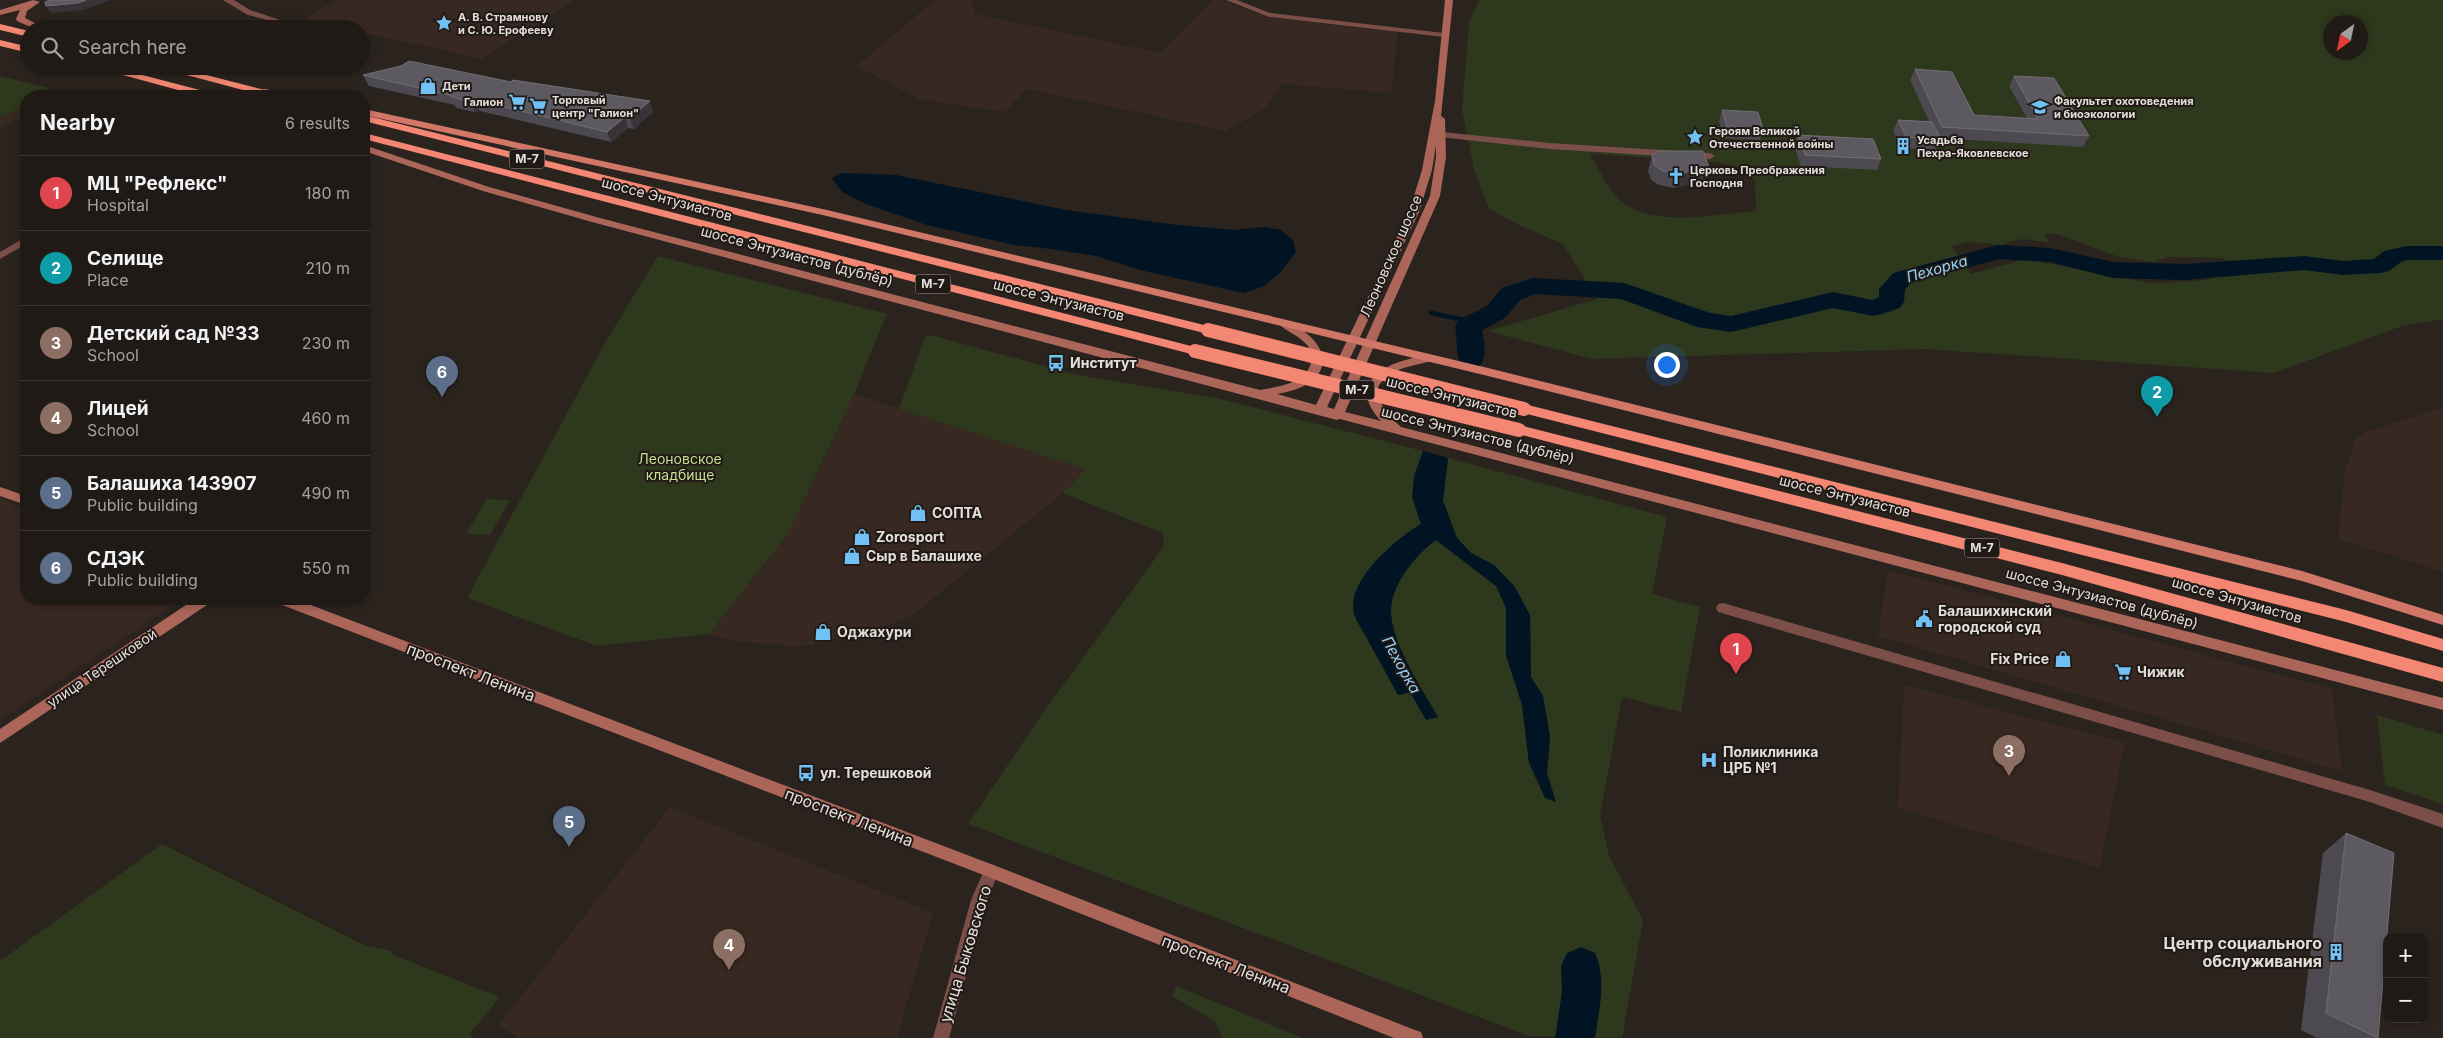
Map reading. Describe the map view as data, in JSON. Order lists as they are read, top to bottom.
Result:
{
  "streets": {
    "highway": ["М-7", "шоссе Энтузиастов"],
    "main road": [
      "шоссе Энтузиастов (дублёр)",
      "Леоновское шоссе",
      "улица Терешковой",
      "проспект Ленина"
    ],
    "street": ["улица Быковского"]
  },
  "crossings": [
    ["шоссе Энтузиастов (дублёр)", "Леоновское шоссе"],
    ["проспект Ленина", "улица Быковского"]
  ],
  "water": ["Пехорка"],
  "parks": ["Леоновское кладбище"],
  "places": {
    "place": ["А. В. Страмнову и С. Ю. Ерофееву", "Героям Великой Отечественной войны"],
    "shop": [
      "Дети",
      "СОПТА",
      "Zorosport",
      "Сыр в Балашихе",
      "Оджахури",
      "Fix Price"
    ],
    "supermarket": ["Галион", "Торговый центр \"Галион\"", "Чижик"],
    "school or university": ["Факультет охотоведения и биоэкологии"],
    "building": ["Усадьба Пехра-Яковлевское", "Центр социального обслуживания"],
    "church": ["Церковь Преображения Господня"],
    "bus stop": ["Институт", "ул. Терешковой"],
    "public building": ["Балашихинский городской суд"],
    "hospital": ["Поликлиника ЦРБ №1"]
  },
  "north": "bottom left",
  "page": {
    "search": "Search here",
    "heading": ["Nearby", "6 results"],
    "list": [
      {
        "mark": "1",
        "name": "МЦ \"Рефлекс\"",
        "note": "Hospital",
        "value": "180 m"
      },
      {
        "mark": "2",
        "name": "Селище",
        "note": "Place",
        "value": "210 m"
      },
      {
        "mark": "3",
        "name": "Детский сад №33",
        "note": "School",
        "value": "230 m"
      },
      {
        "mark": "4",
        "name": "Лицей",
        "note": "School",
        "value": "460 m"
      },
      {
        "mark": "5",
        "name": "Балашиха 143907",
        "note": "Public building",
        "value": "490 m"
      },
      {
        "mark": "6",
        "name": "СДЭК",
        "note": "Public building",
        "value": "550 m"
      }
    ],
    "pins": [
      "6",
      "2",
      "1",
      "3",
      "5",
      "4"
    ],
    "map_buttons": ["+", "−"]
  }
}
